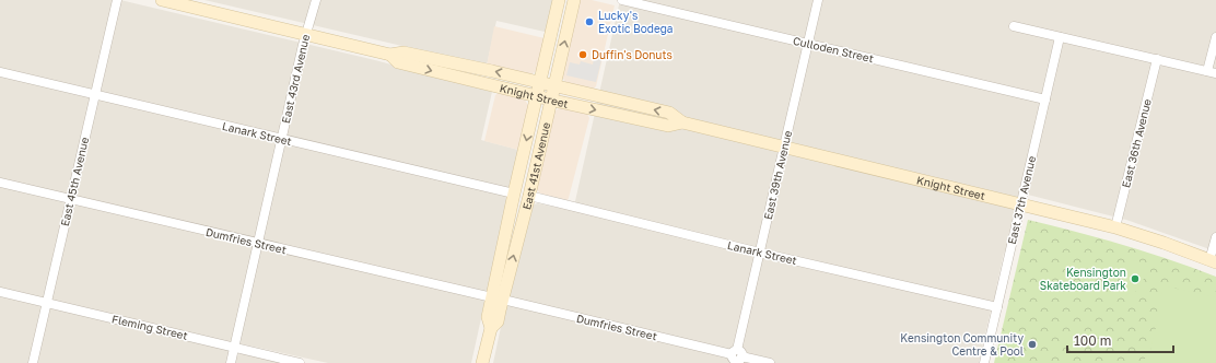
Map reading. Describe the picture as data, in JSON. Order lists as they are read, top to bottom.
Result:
{
  "streets": {
    "main road": ["Knight Street", "East 41st Avenue"],
    "street": [
      "Culloden Street",
      "East 43rd Avenue",
      "Lanark Street",
      "East 36th Avenue",
      "East 39th Avenue",
      "East 45th Avenue",
      "East 37th Avenue",
      "Dumfries Street",
      "Fleming Street"
    ]
  },
  "crossings": [
    ["Culloden Street", "East 39th Avenue"],
    ["Culloden Street", "East 37th Avenue"],
    ["East 43rd Avenue", "Knight Street"],
    ["East 43rd Avenue", "Lanark Street"],
    ["East 43rd Avenue", "Dumfries Street"],
    ["East 43rd Avenue", "Fleming Street"],
    ["Knight Street", "East 36th Avenue"],
    ["Knight Street", "East 41st Avenue"],
    ["Knight Street", "East 39th Avenue"],
    ["Knight Street", "East 37th Avenue"],
    ["Lanark Street", "East 41st Avenue"],
    ["Lanark Street", "East 39th Avenue"],
    ["Lanark Street", "East 45th Avenue"],
    ["Lanark Street", "East 37th Avenue"],
    ["East 41st Avenue", "Dumfries Street"],
    ["East 39th Avenue", "Dumfries Street"],
    ["East 45th Avenue", "Dumfries Street"],
    ["East 45th Avenue", "Fleming Street"]
  ],
  "places": [
    "Lucky's Exotic Bodega",
    "Duffin's Donuts",
    "Kensington Skateboard Park",
    "Kensington Community Centre & Pool"
  ],
  "scale_bar": "100 m"
}
